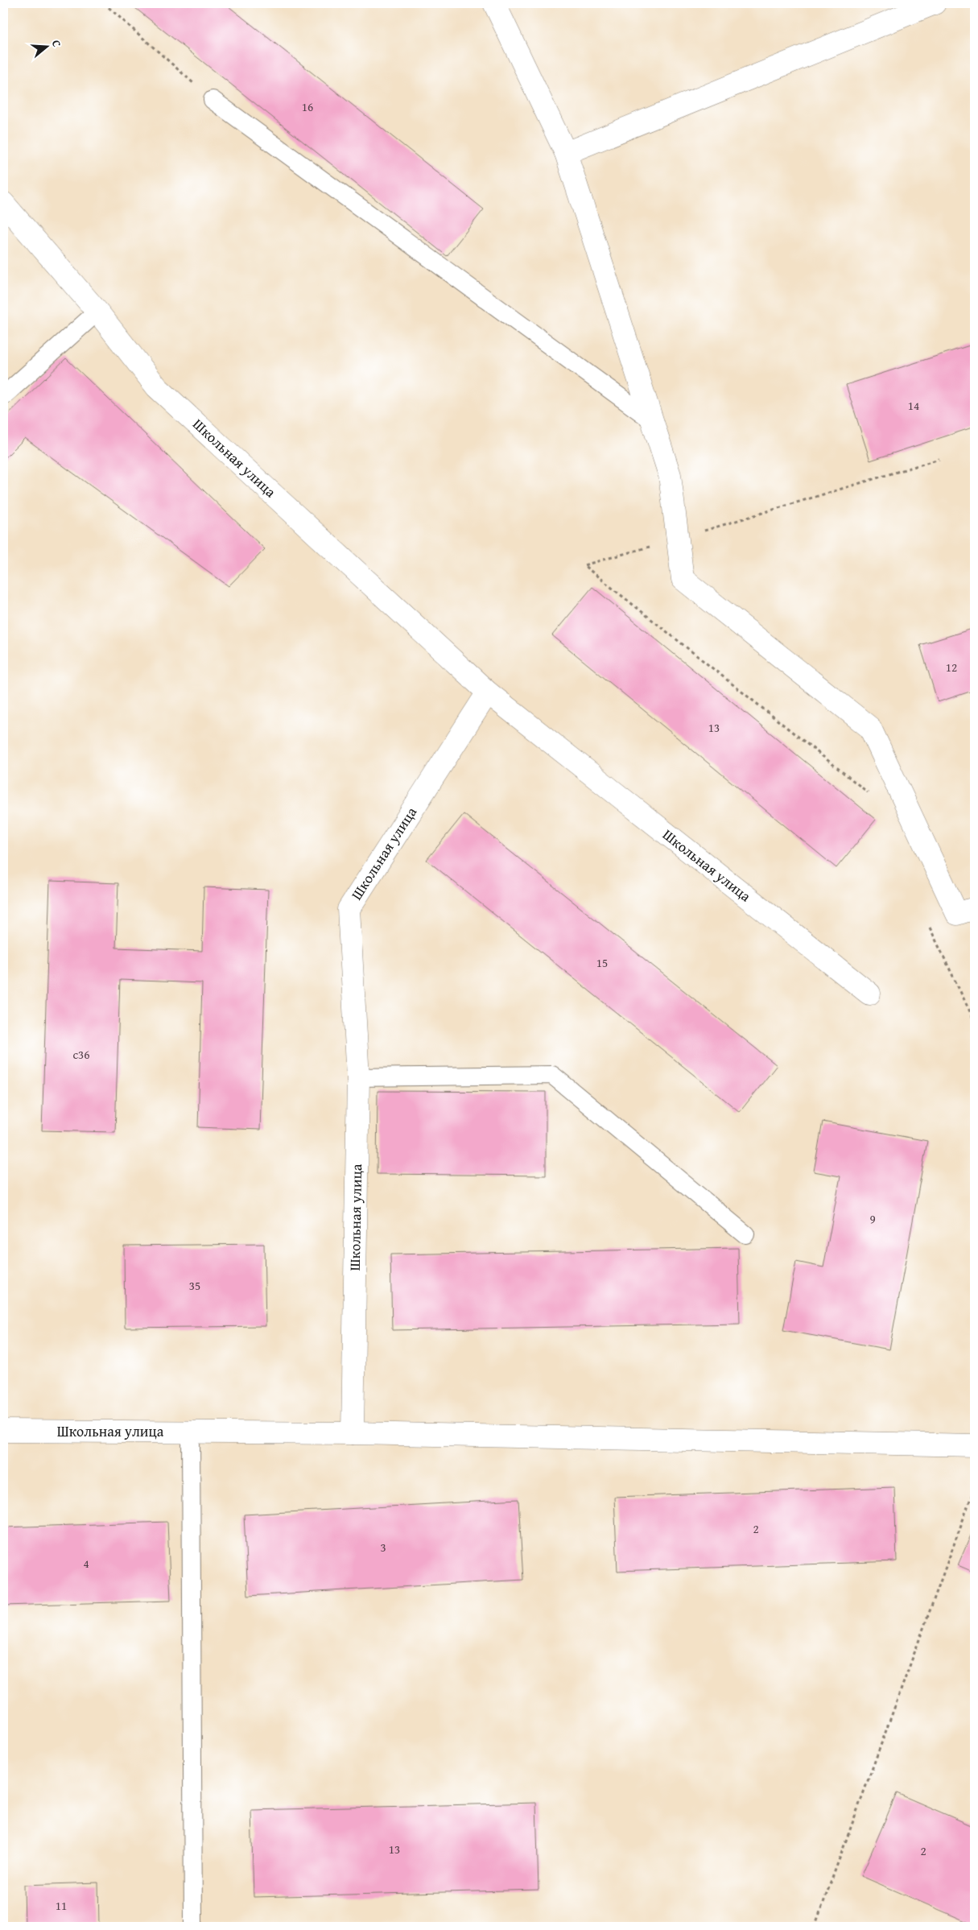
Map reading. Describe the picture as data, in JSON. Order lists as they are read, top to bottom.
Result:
{
  "streets": {
    "street": ["Школьная улица"]
  },
  "house_numbers": [
    "16",
    "14",
    "12",
    "13",
    "15",
    "с36",
    "9",
    "35",
    "2",
    "3",
    "4",
    "13",
    "2",
    "11"
  ],
  "north": "right"
}
